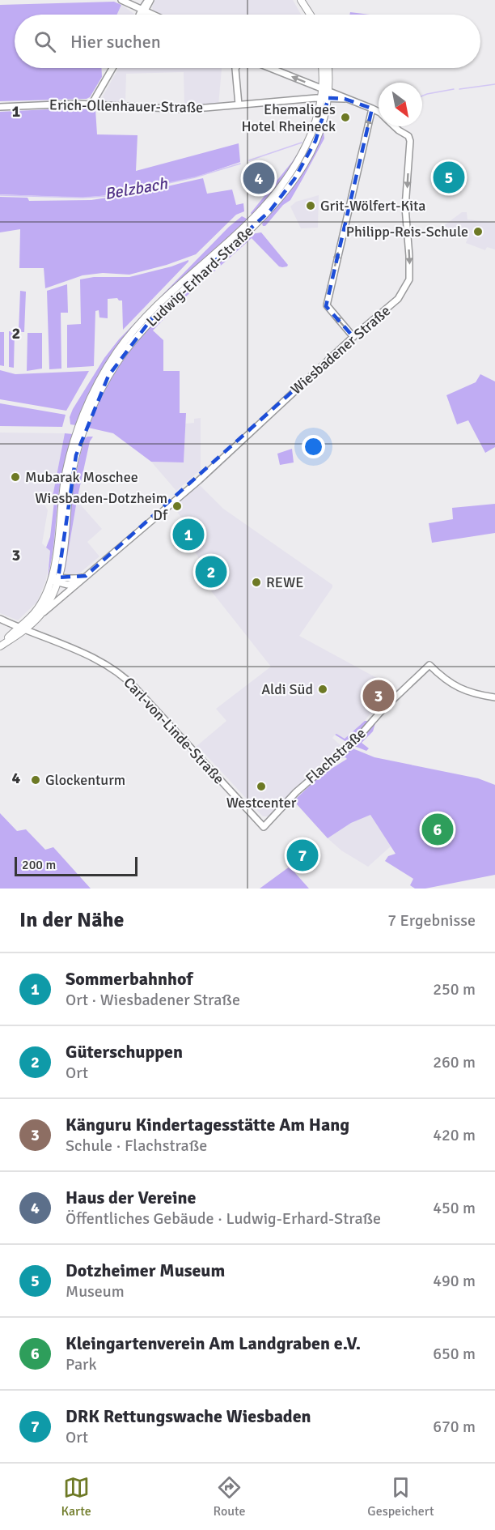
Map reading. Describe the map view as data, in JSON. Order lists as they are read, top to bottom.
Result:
{
  "streets": {
    "main road": ["Ludwig-Erhard-Straße"],
    "street": [
      "Erich-Ollenhauer-Straße",
      "Wiesbadener Straße",
      "Carl-von-Linde-Straße",
      "Flachstraße"
    ]
  },
  "crossings": [
    ["Erich-Ollenhauer-Straße", "Ludwig-Erhard-Straße"],
    ["Ludwig-Erhard-Straße", "Wiesbadener Straße"],
    ["Ludwig-Erhard-Straße", "Carl-von-Linde-Straße"],
    ["Carl-von-Linde-Straße", "Flachstraße"]
  ],
  "water": ["Belzbach"],
  "places": [
    "Ehemaliges Hotel Rheineck",
    "Grit-Wölfert-Kita",
    "Philipp-Reis-Schule",
    "Mubarak Moschee",
    "Wiesbaden-Dotzheim Df",
    "REWE",
    "Aldi Süd",
    "Glockenturm",
    "Westcenter"
  ],
  "scale_bar": "200 m",
  "north": "bottom right",
  "page": {
    "search": "Hier suchen",
    "pins": [
      "5",
      "4",
      "1",
      "2",
      "3",
      "6",
      "7"
    ],
    "scale": "200 m",
    "heading": ["In der Nähe", "7 Ergebnisse"],
    "list": [
      {
        "mark": "1",
        "name": "Sommerbahnhof",
        "note": "Ort · Wiesbadener Straße",
        "value": "250 m"
      },
      {
        "mark": "2",
        "name": "Güterschuppen",
        "note": "Ort",
        "value": "260 m"
      },
      {
        "mark": "3",
        "name": "Känguru Kindertagesstätte Am Hang",
        "note": "Schule · Flachstraße",
        "value": "420 m"
      },
      {
        "mark": "4",
        "name": "Haus der Vereine",
        "note": "Öffentliches Gebäude · Ludwig-Erhard-Straße",
        "value": "450 m"
      },
      {
        "mark": "5",
        "name": "Dotzheimer Museum",
        "note": "Museum",
        "value": "490 m"
      },
      {
        "mark": "6",
        "name": "Kleingartenverein Am Landgraben e.V.",
        "note": "Park",
        "value": "650 m"
      },
      {
        "mark": "7",
        "name": "DRK Rettungswache Wiesbaden",
        "note": "Ort",
        "value": "670 m"
      }
    ],
    "nav": ["Karte", "Route", "Gespeichert"]
  },
  "grid": {
    "rows": [
      "1",
      "2",
      "3",
      "4"
    ]
  }
}
